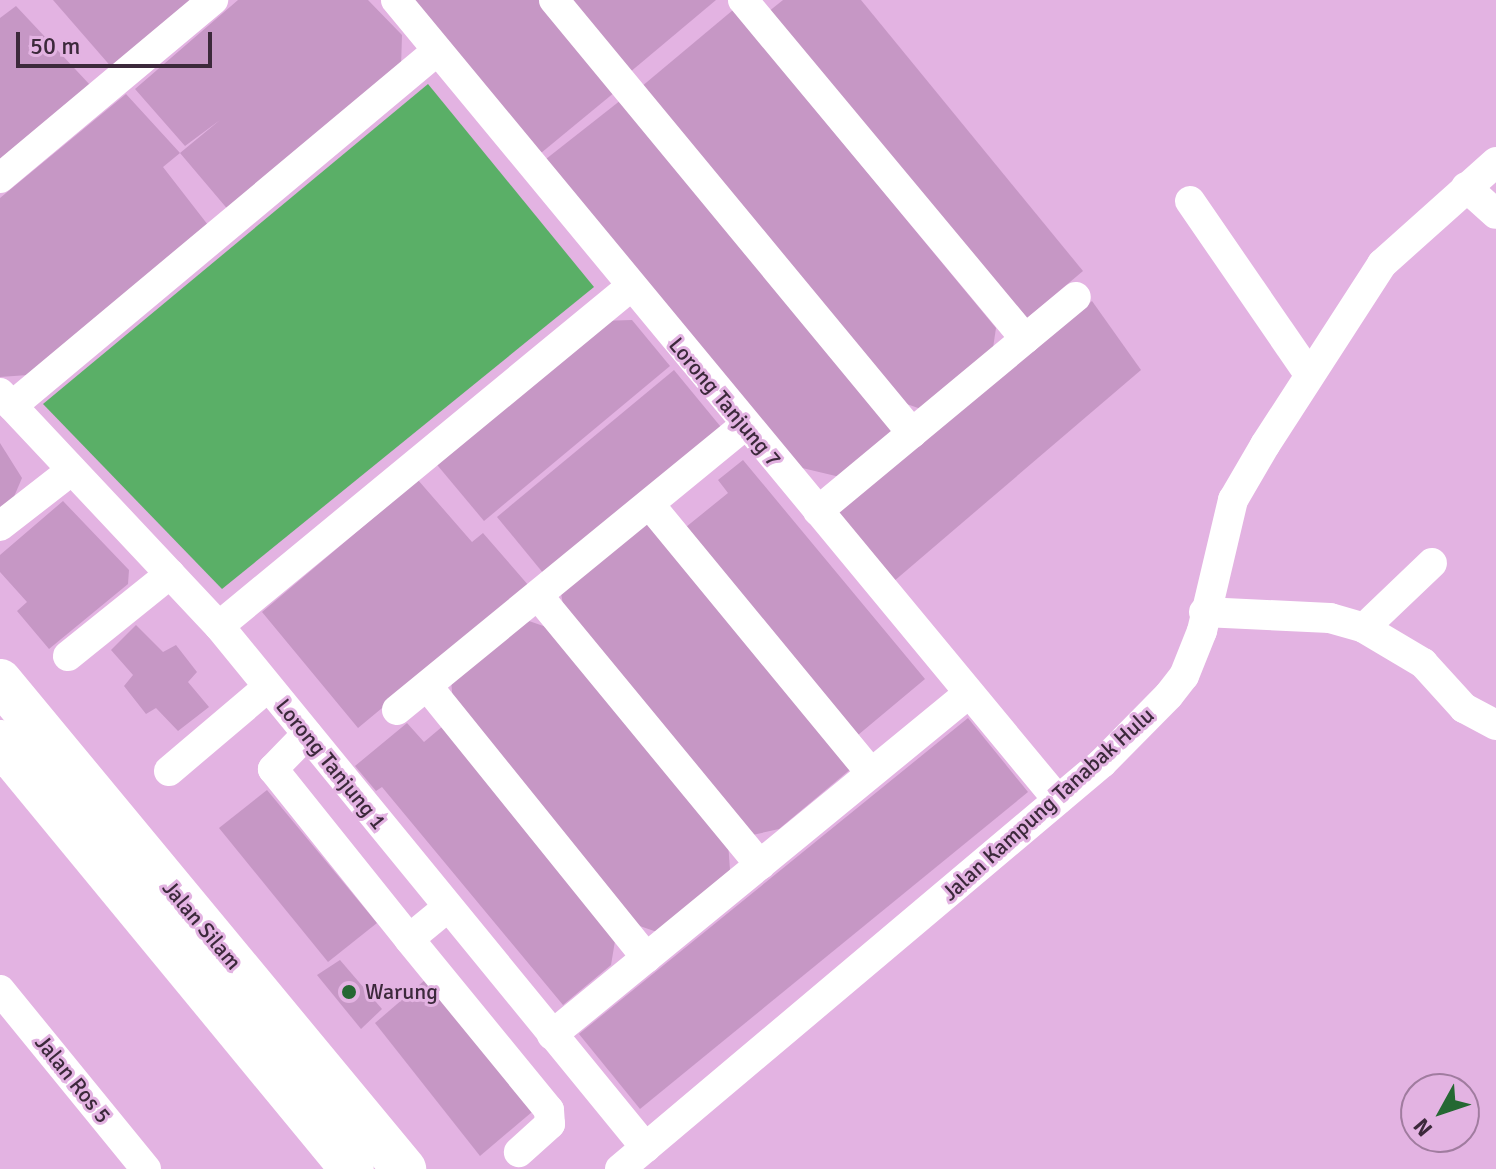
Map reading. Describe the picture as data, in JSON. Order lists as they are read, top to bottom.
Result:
{
  "streets": {
    "highway": ["Jalan Silam"],
    "street": [
      "Lorong Tanjung 7",
      "Lorong Tanjung 1",
      "Jalan Kampung Tanabak Hulu",
      "Jalan Ros 5"
    ]
  },
  "crossings": [
    ["Lorong Tanjung 7", "Jalan Kampung Tanabak Hulu"],
    ["Lorong Tanjung 1", "Jalan Kampung Tanabak Hulu"]
  ],
  "places": ["Warung"],
  "scale_bar": "50 m",
  "north": "bottom left"
}
